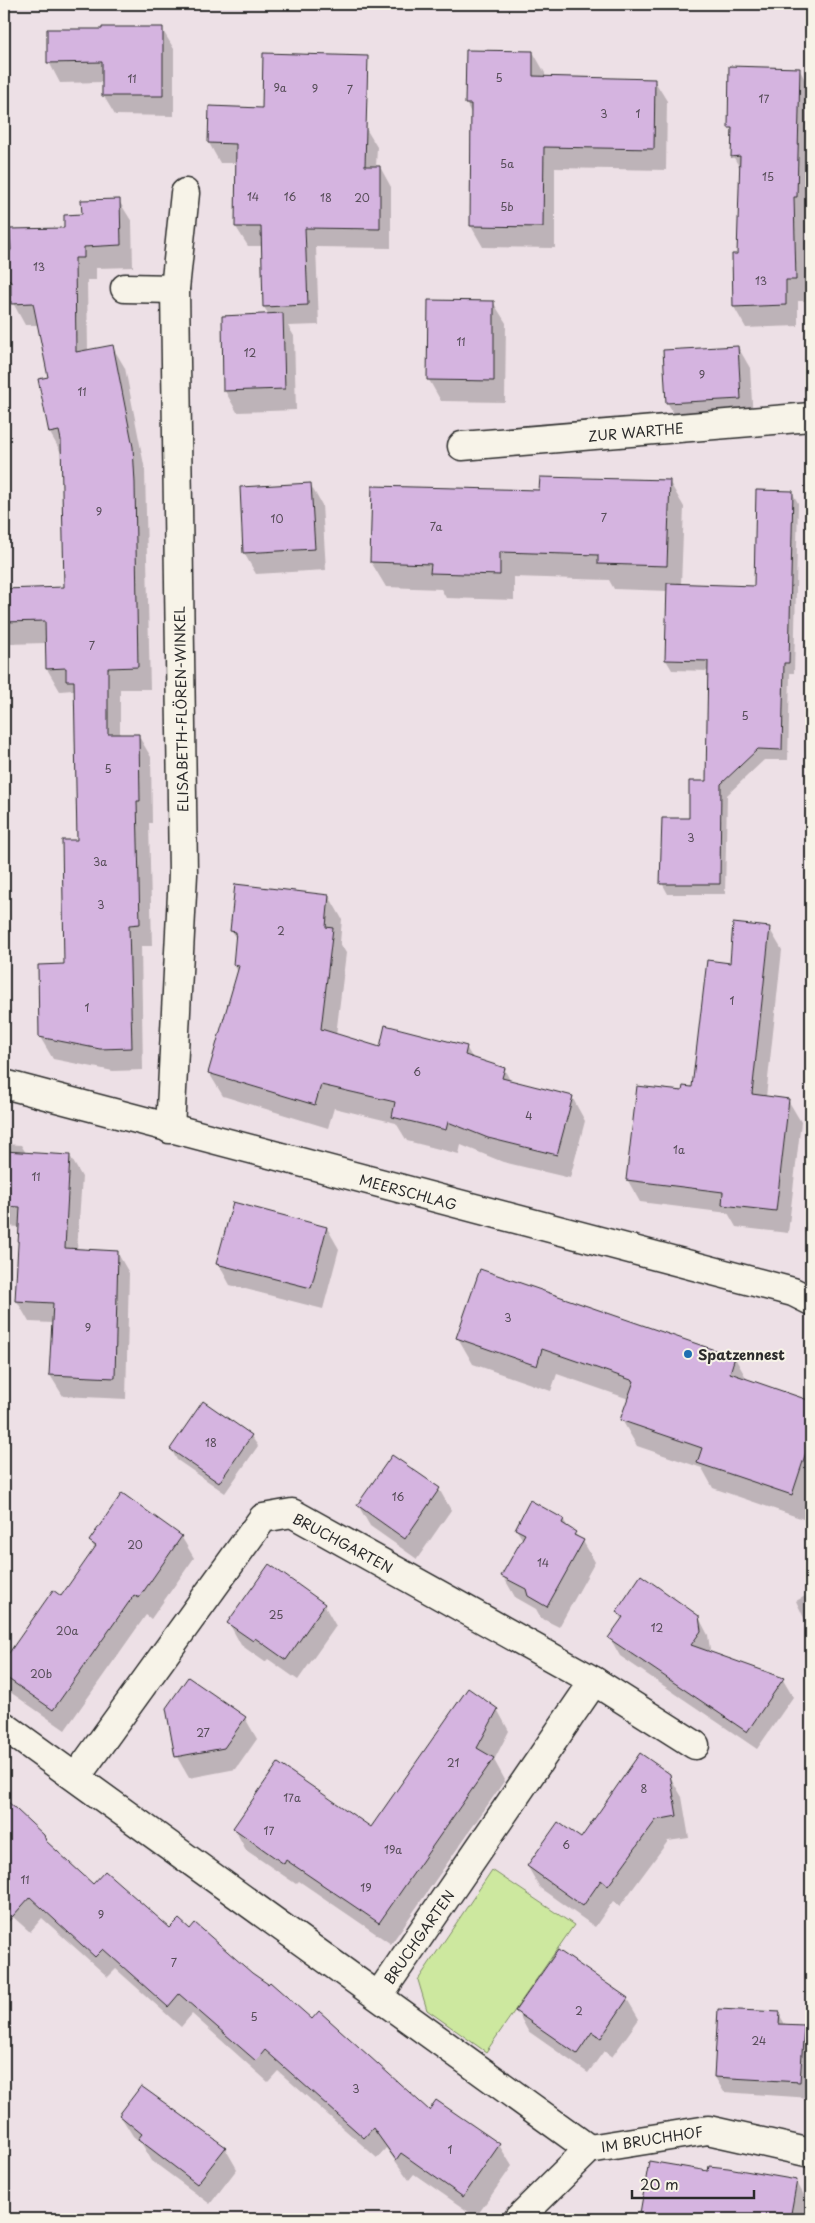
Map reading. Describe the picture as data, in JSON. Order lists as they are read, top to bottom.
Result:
{
  "streets": {
    "street": [
      "ZUR WARTHE",
      "ELISABETH-FLÖREN-WINKEL",
      "MEERSCHLAG",
      "BRUCHGARTEN",
      "IM BRUCHHOF"
    ]
  },
  "crossings": [
    ["ELISABETH-FLÖREN-WINKEL", "MEERSCHLAG"],
    ["BRUCHGARTEN", "IM BRUCHHOF"]
  ],
  "places": ["Spatzennest"],
  "house_numbers": [
    "5",
    "11",
    "9a",
    "9",
    "7",
    "17",
    "3",
    "1",
    "5a",
    "15",
    "14",
    "16",
    "18",
    "20",
    "5b",
    "13",
    "13",
    "11",
    "12",
    "9",
    "11",
    "9",
    "7",
    "10",
    "7a",
    "7",
    "5",
    "5",
    "3",
    "3a",
    "3",
    "2",
    "1",
    "1",
    "6",
    "4",
    "1a",
    "11",
    "3",
    "9",
    "18",
    "16",
    "20",
    "14",
    "25",
    "12",
    "20a",
    "20b",
    "27",
    "21",
    "8",
    "17a",
    "17",
    "6",
    "19a",
    "11",
    "19",
    "9",
    "7",
    "2",
    "5",
    "24",
    "3",
    "1"
  ],
  "scale_bar": "20 m"
}
